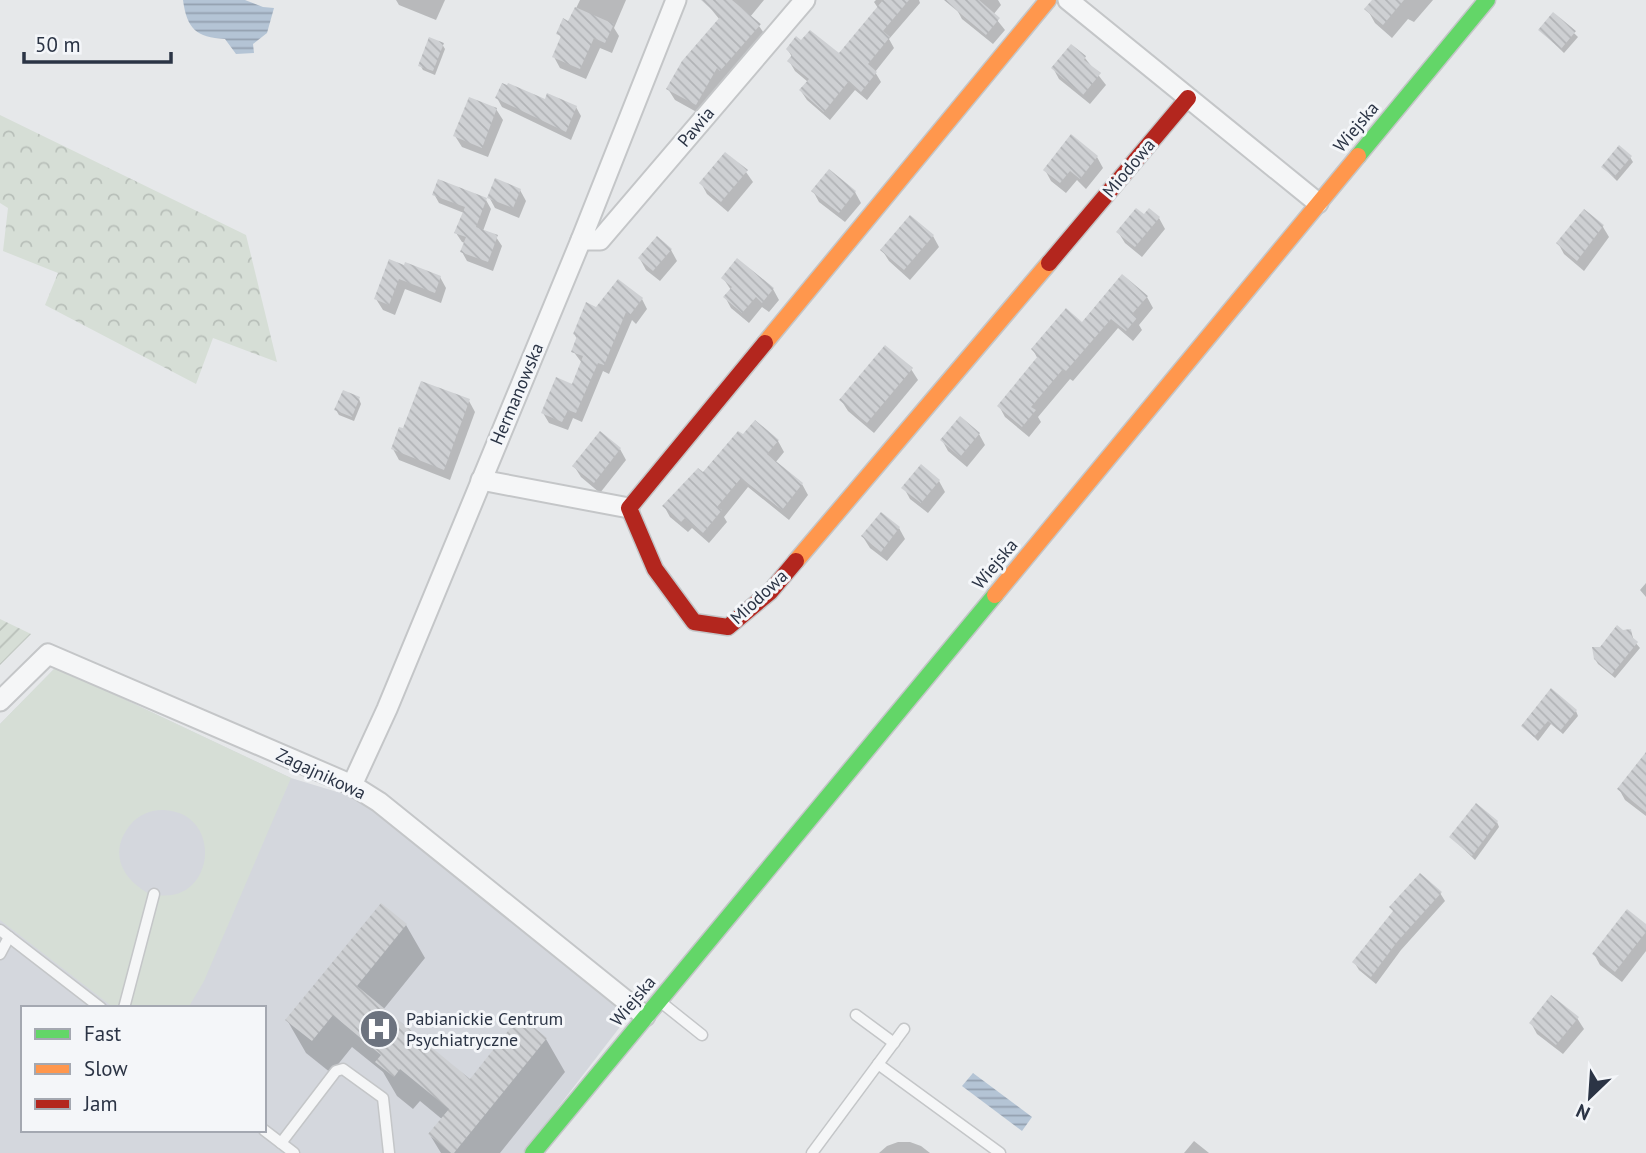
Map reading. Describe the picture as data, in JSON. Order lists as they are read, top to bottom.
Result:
{
  "streets": {
    "street": [
      "Pawia",
      "Wiejska",
      "Miodowa",
      "Hermanowska",
      "Zagajnikowa"
    ]
  },
  "crossings": [
    ["Pawia", "Hermanowska"],
    ["Wiejska", "Zagajnikowa"],
    ["Hermanowska", "Zagajnikowa"]
  ],
  "places": {
    "hospital": ["Pabianickie Centrum Psychiatryczne"]
  },
  "legend": ["Fast", "Slow", "Jam"],
  "scale_bar": "50 m",
  "north": "bottom left"
}
